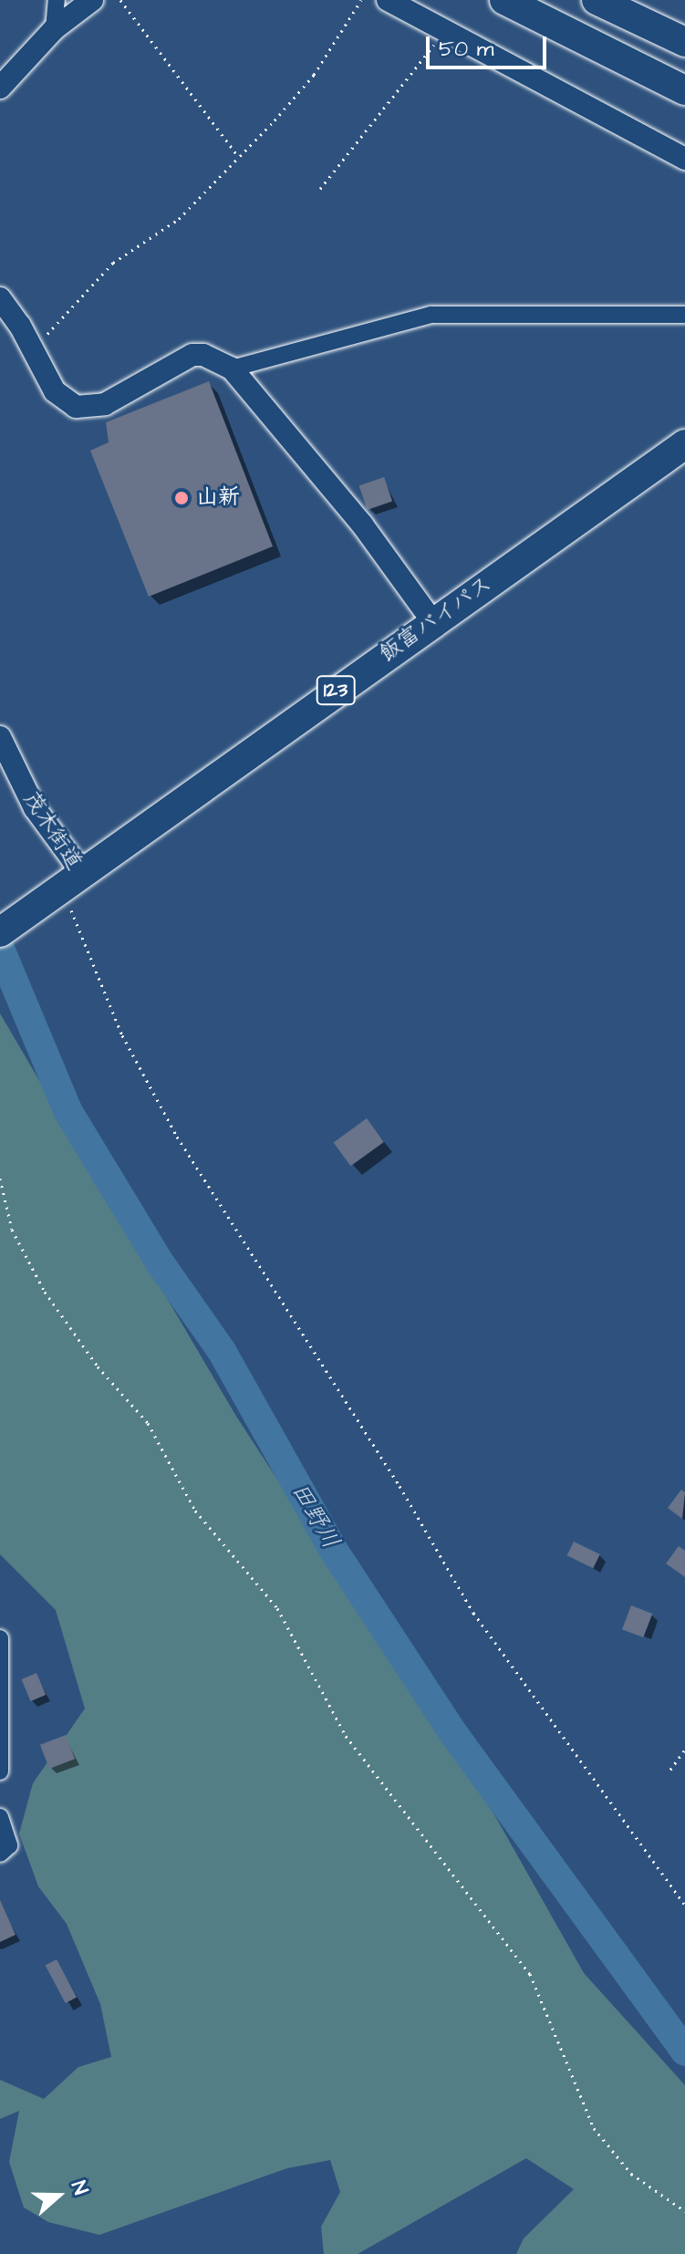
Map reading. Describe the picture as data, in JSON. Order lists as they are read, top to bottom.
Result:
{
  "streets": {
    "highway": ["飯富バイパス", "123", "茂木街道"]
  },
  "crossings": [
    ["飯富バイパス", "茂木街道"]
  ],
  "water": ["田野川"],
  "places": ["山新"],
  "scale_bar": "50 m",
  "north": "right"
}
